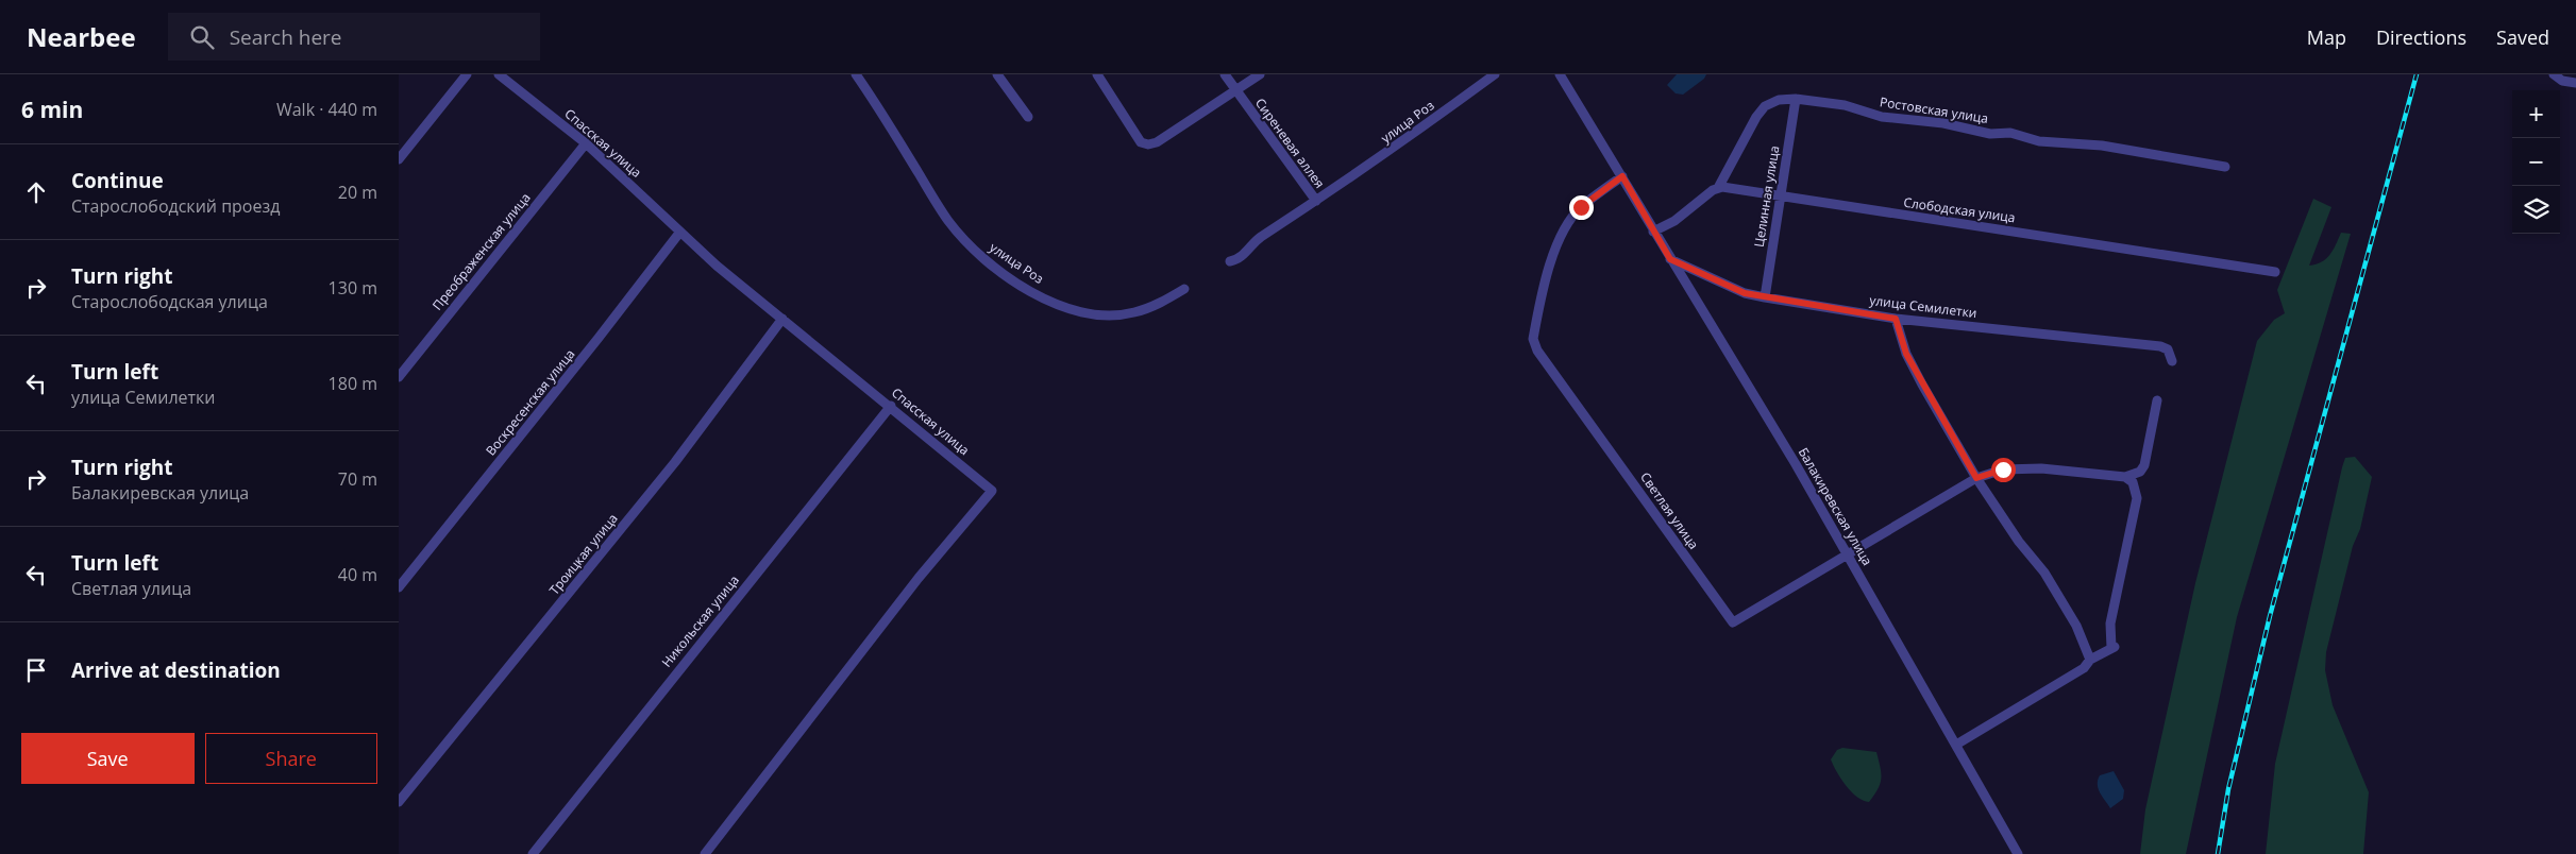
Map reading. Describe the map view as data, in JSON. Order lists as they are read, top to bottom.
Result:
{
  "streets": {
    "street": [
      "Ростовская улица",
      "улица Роз",
      "Спасская улица",
      "Сиреневая аллея",
      "Целинная улица",
      "Слободская улица",
      "Преображенская улица",
      "улица Семилетки",
      "Воскресенская улица",
      "Балакиревская улица",
      "Светлая улица",
      "Троицкая улица",
      "Никольская улица"
    ]
  },
  "crossings": [
    ["Ростовская улица", "Целинная улица"],
    ["Ростовская улица", "Слободская улица"],
    ["улица Роз", "Сиреневая аллея"],
    ["Спасская улица", "Преображенская улица"],
    ["Спасская улица", "Воскресенская улица"],
    ["Спасская улица", "Троицкая улица"],
    ["Спасская улица", "Никольская улица"],
    ["Целинная улица", "Слободская улица"],
    ["Целинная улица", "улица Семилетки"],
    ["улица Семилетки", "Балакиревская улица"],
    ["Балакиревская улица", "Светлая улица"]
  ],
  "page": {
    "header": "Nearbee",
    "search": "Search here",
    "nav": ["Map", "Directions", "Saved"],
    "heading": ["6 min", "Walk · 440 m"],
    "map_buttons": ["+", "−"],
    "list": [
      ["Continue", "Старослободский проезд", "20 m"],
      ["Turn right", "Старослободская улица", "130 m"],
      ["Turn left", "улица Семилетки", "180 m"],
      ["Turn right", "Балакиревская улица", "70 m"],
      ["Turn left", "Светлая улица", "40 m"],
      "Arrive at destination"
    ],
    "buttons": ["Save", "Share"]
  }
}
